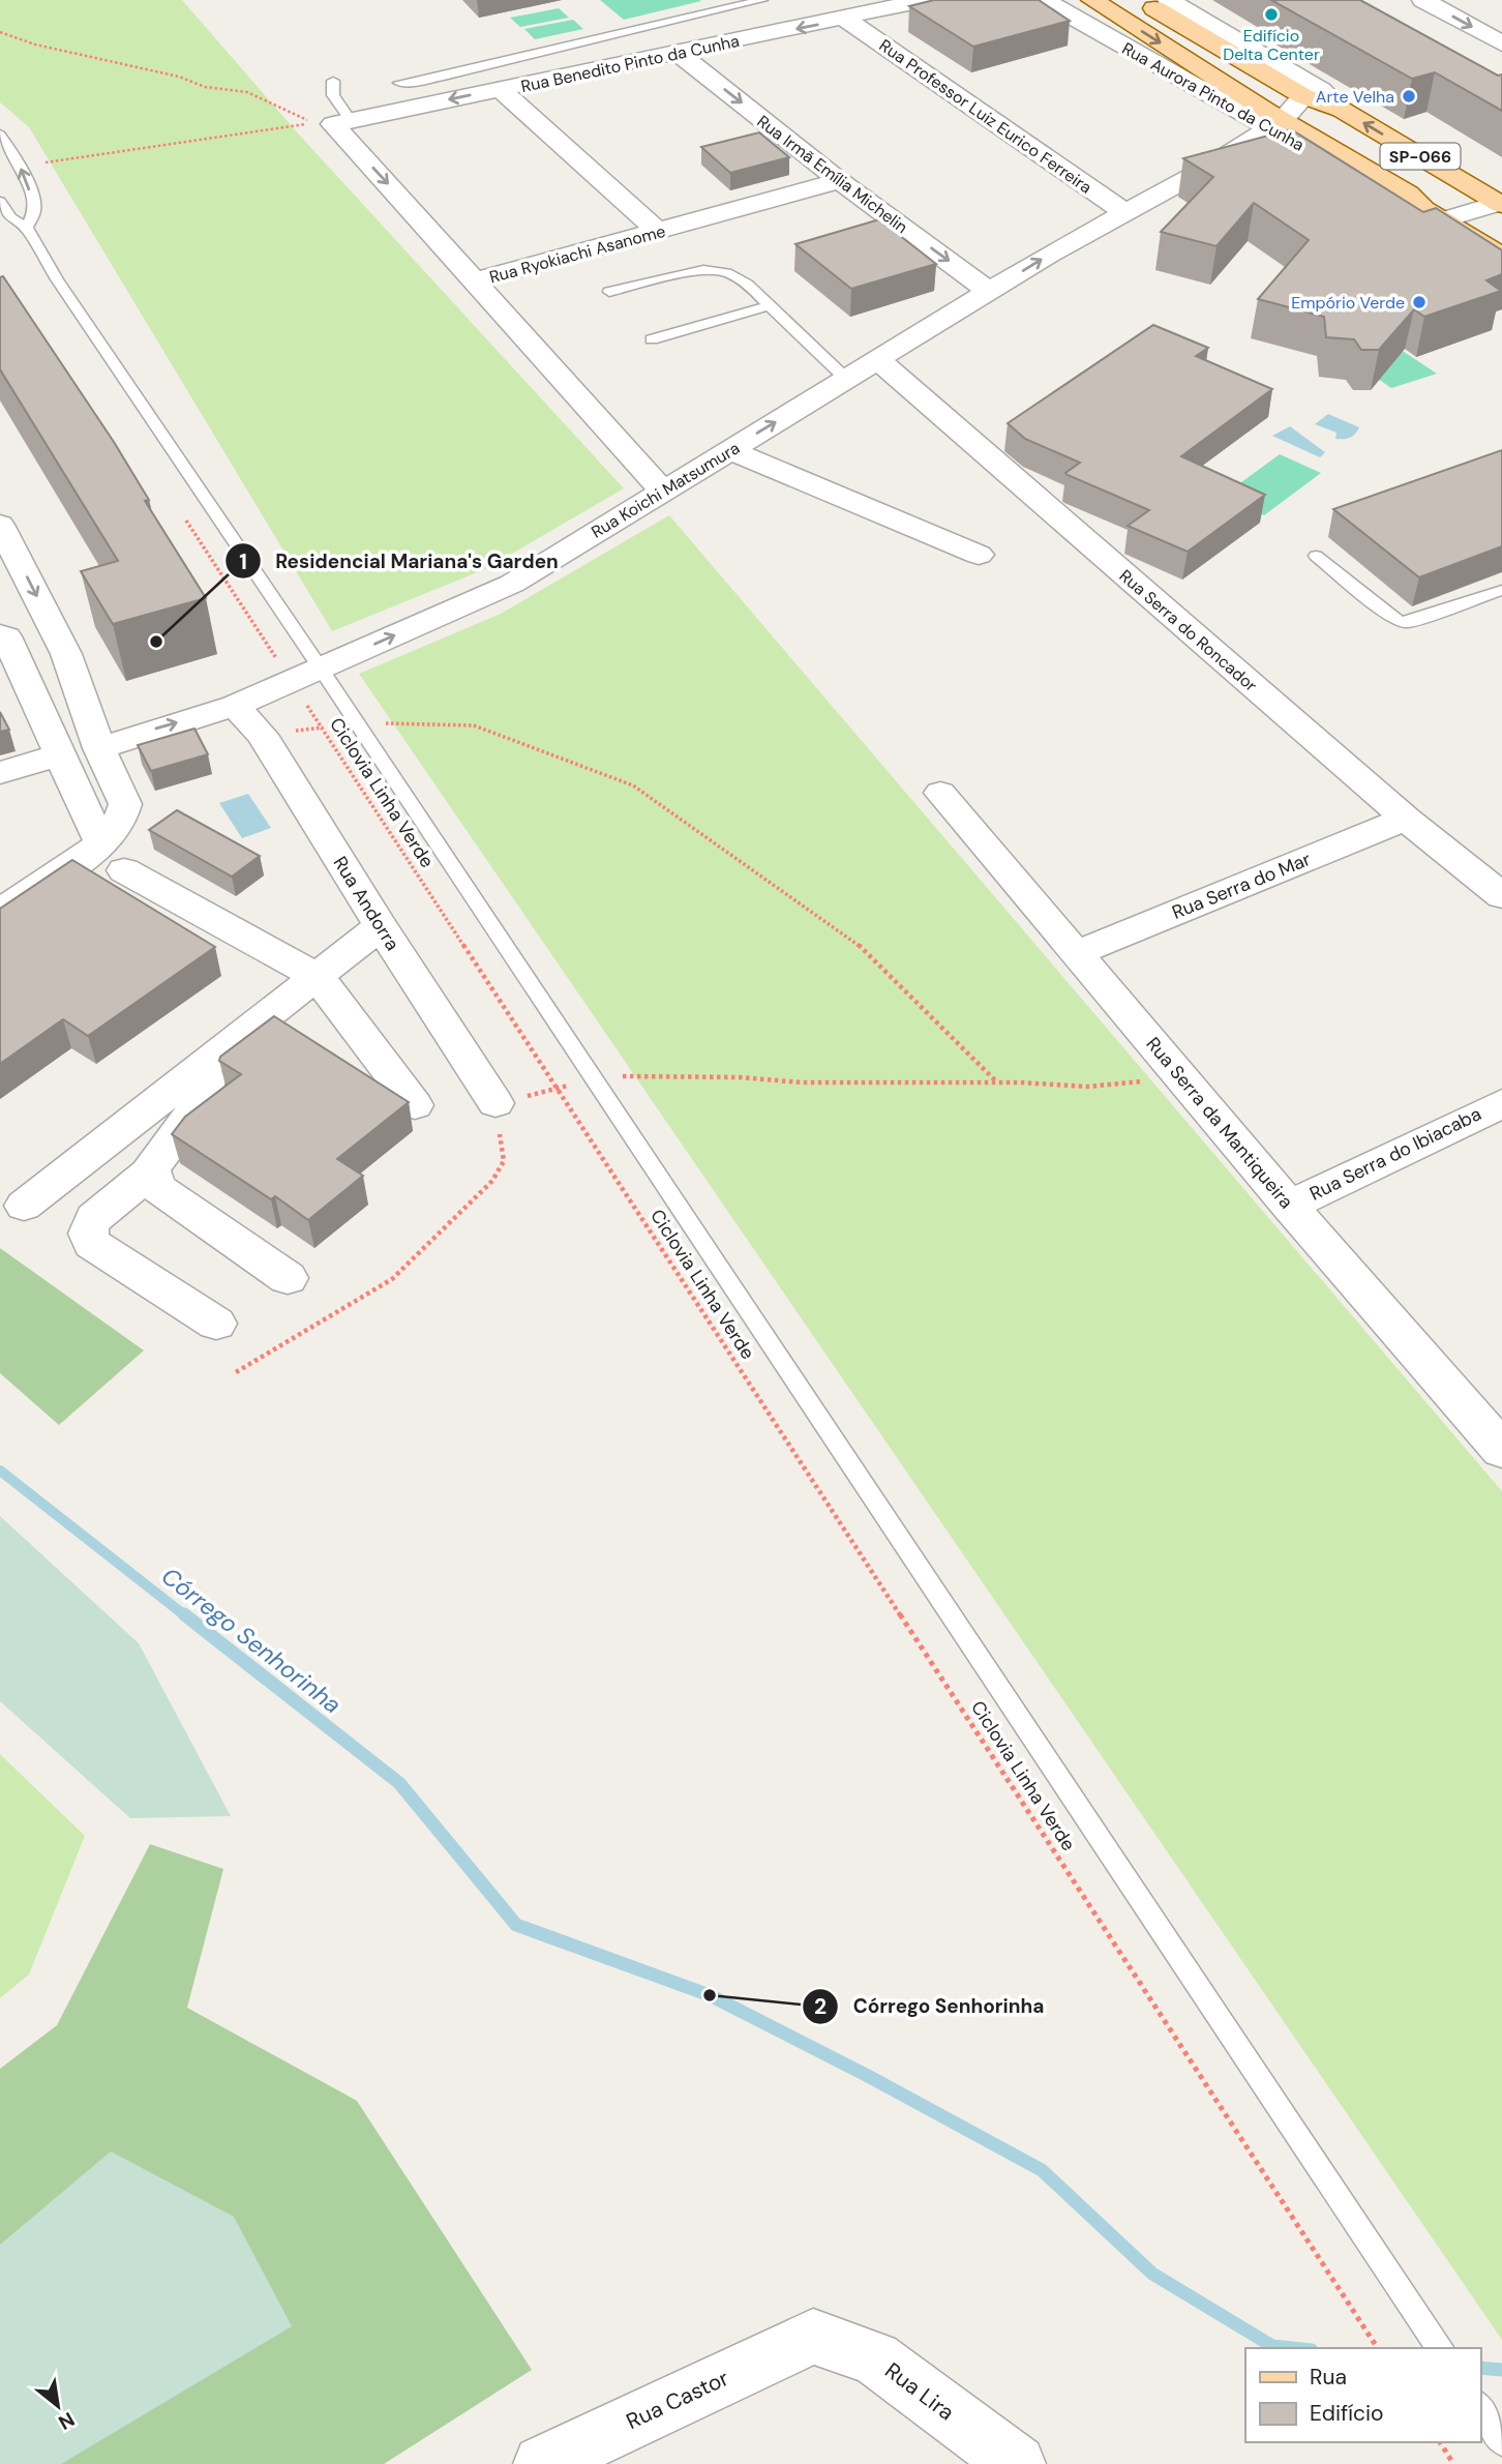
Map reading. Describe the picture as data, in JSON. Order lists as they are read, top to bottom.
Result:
{
  "streets": {
    "main road": ["SP-066"],
    "street": [
      "Rua Benedito Pinto da Cunha",
      "Rua Aurora Pinto da Cunha",
      "Rua Professor Luiz Eurico Ferreira",
      "Rua Irmã Emília Michelin",
      "Rua Ryokiachi Asanome",
      "Rua Koichi Matsumura",
      "Rua Serra do Roncador",
      "Rua Serra do Mar",
      "Rua Andorra",
      "Rua Serra da Mantiqueira",
      "Rua Serra do Ibiacaba",
      "Rua Lira",
      "Rua Castor"
    ],
    "path": ["Ciclovia Linha Verde"]
  },
  "crossings": [
    ["Rua Benedito Pinto da Cunha", "Rua Professor Luiz Eurico Ferreira"],
    ["Rua Benedito Pinto da Cunha", "Rua Irmã Emília Michelin"],
    ["Rua Benedito Pinto da Cunha", "Rua Ryokiachi Asanome"],
    ["Rua Aurora Pinto da Cunha", "Rua Koichi Matsumura"],
    ["Rua Professor Luiz Eurico Ferreira", "Rua Koichi Matsumura"],
    ["SP-066", "Rua Koichi Matsumura"],
    ["Rua Irmã Emília Michelin", "Rua Ryokiachi Asanome"],
    ["Rua Irmã Emília Michelin", "Rua Koichi Matsumura"],
    ["Rua Koichi Matsumura", "Rua Serra do Roncador"],
    ["Rua Koichi Matsumura", "Ciclovia Linha Verde"],
    ["Rua Koichi Matsumura", "Rua Andorra"],
    ["Rua Serra do Roncador", "Rua Serra do Mar"],
    ["Rua Serra do Mar", "Rua Serra da Mantiqueira"],
    ["Rua Serra da Mantiqueira", "Rua Serra do Ibiacaba"],
    ["Rua Lira", "Rua Castor"]
  ],
  "one_way": ["Rua Benedito Pinto da Cunha", "Rua Koichi Matsumura"],
  "water": ["Córrego Senhorinha"],
  "places": [
    "Edifício Delta Center",
    "Arte Velha",
    "Empório Verde",
    "Residencial Mariana's Garden",
    "Córrego Senhorinha"
  ],
  "legend": ["Rua", "Edifício"],
  "north": "bottom right"
}
